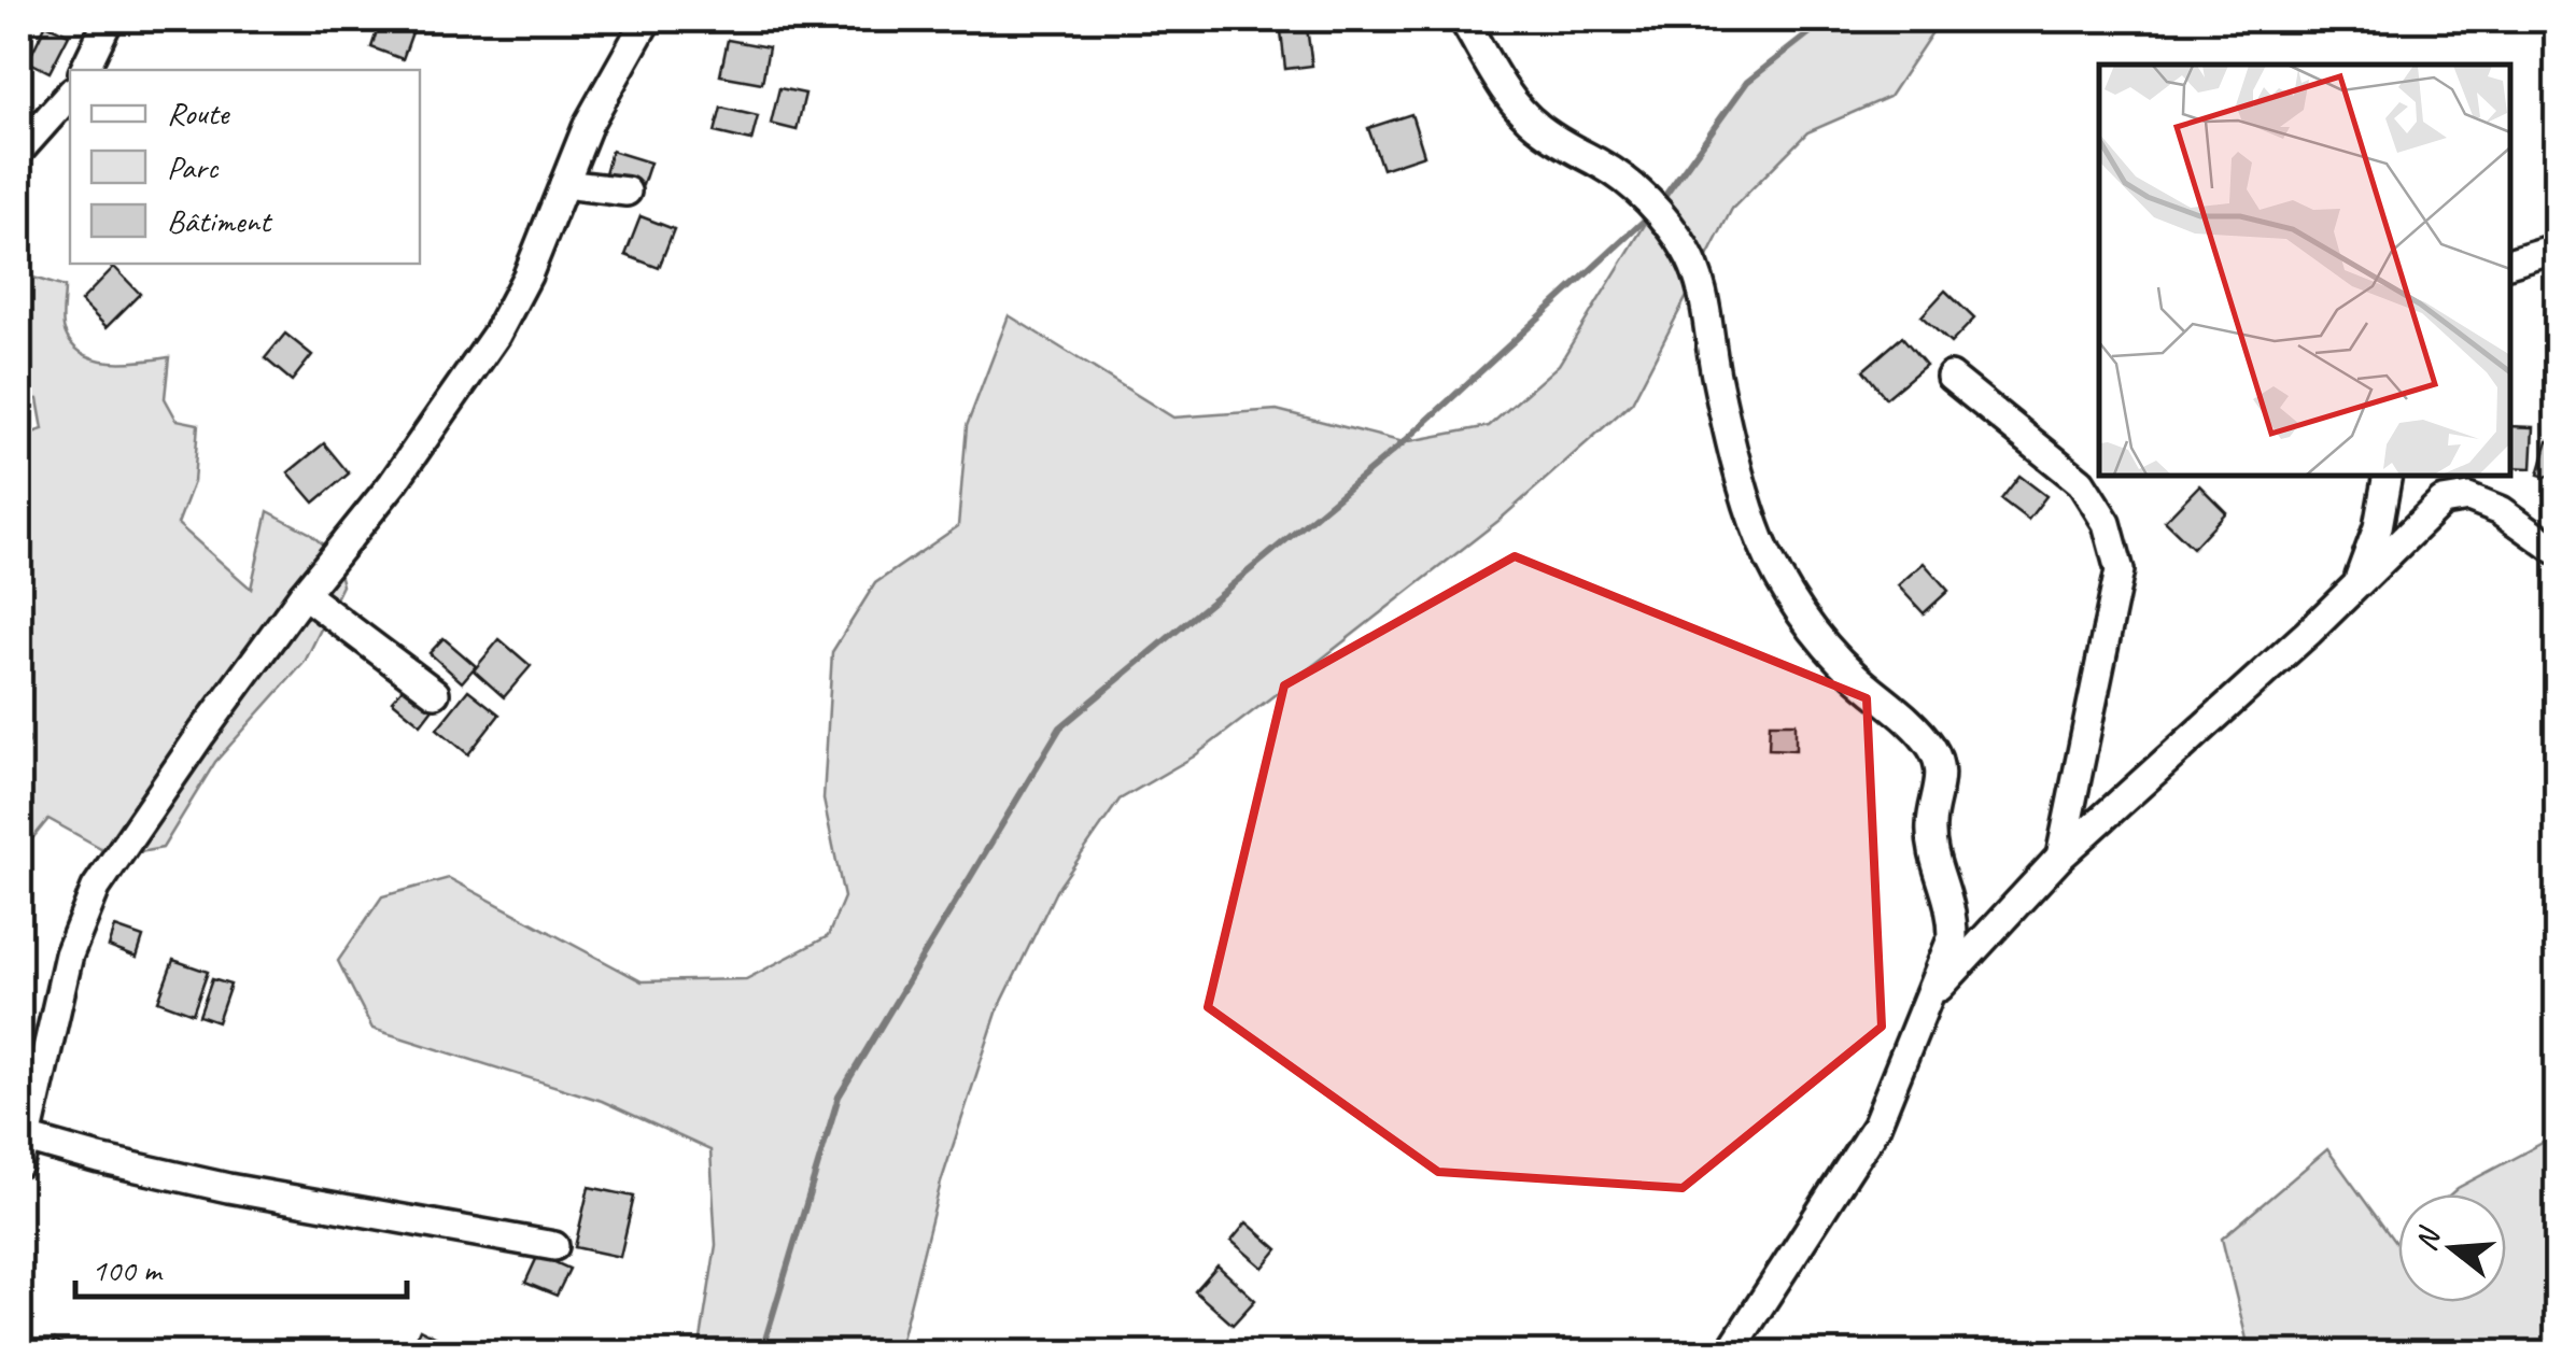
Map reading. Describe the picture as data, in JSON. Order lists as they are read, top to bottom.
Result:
{
  "legend": ["Route", "Parc", "Bâtiment"],
  "scale_bar": "100 m",
  "north": "left"
}
